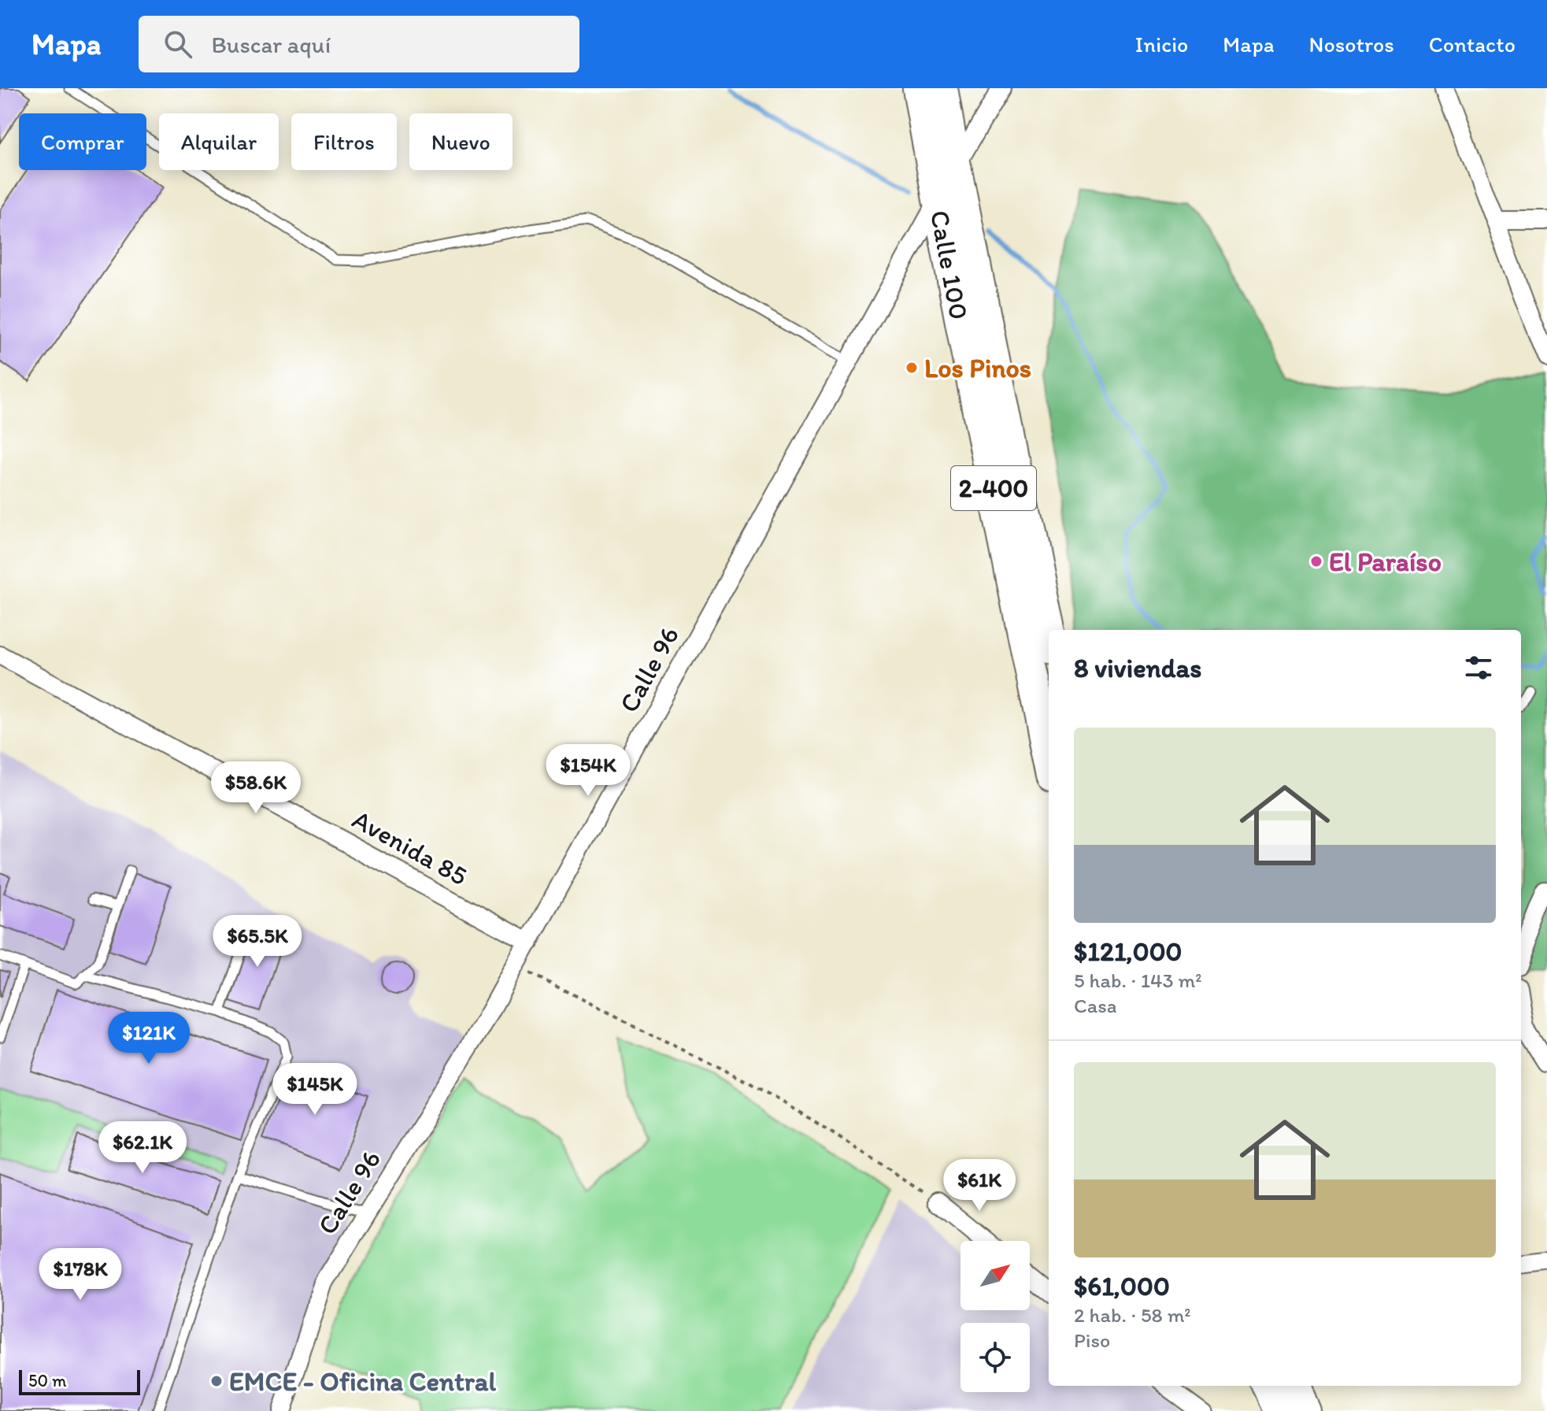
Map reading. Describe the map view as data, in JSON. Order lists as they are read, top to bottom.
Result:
{
  "streets": {
    "highway": ["Calle 100", "2-400"],
    "street": ["Calle 96", "Avenida 85"]
  },
  "crossings": [
    ["Calle 100", "Calle 96"],
    ["Calle 96", "Avenida 85"]
  ],
  "places": ["Los Pinos", "El Paraíso", "EMCE - Oficina Central"],
  "scale_bar": "50 m",
  "north": "top right",
  "page": {
    "header": "Mapa",
    "search": "Buscar aquí",
    "nav": [
      "Inicio",
      "Mapa",
      "Nosotros",
      "Contacto"
    ],
    "chip": [
      "Comprar",
      "Alquilar",
      "Filtros",
      "Nuevo"
    ],
    "heading": "8 viviendas",
    "list": [
      {
        "name": "$121,000",
        "note": "5 hab. · 143 m² · Casa"
      },
      {
        "name": "$61,000",
        "note": "2 hab. · 58 m² · Piso"
      }
    ],
    "price": [
      "$154K",
      "$58.6K",
      "$65.5K",
      "$121K",
      "$145K",
      "$62.1K",
      "$61K",
      "$178K"
    ],
    "scale": "50 m"
  }
}
